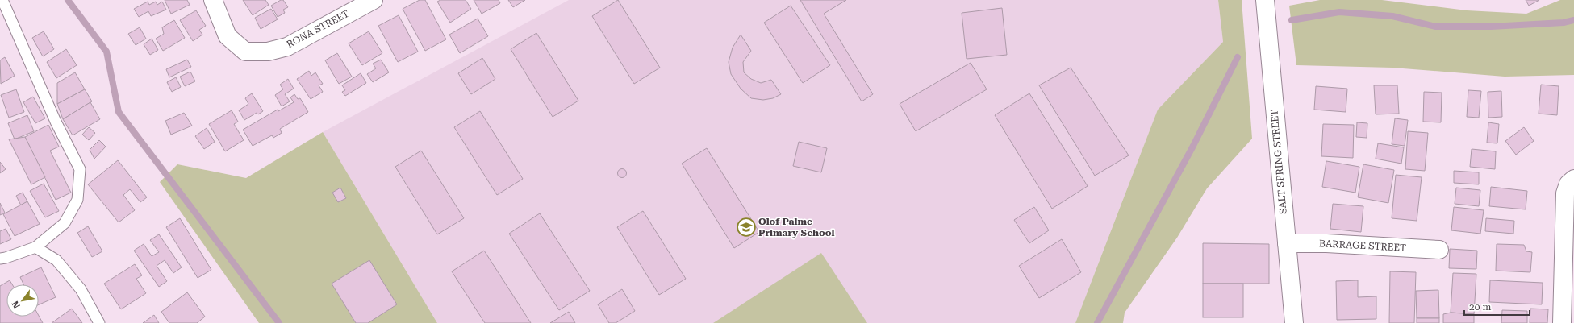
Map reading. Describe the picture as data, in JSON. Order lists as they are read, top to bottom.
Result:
{
  "streets": {
    "street": ["RONA STREET", "SALT SPRING STREET", "BARRAGE STREET"]
  },
  "crossings": [
    ["SALT SPRING STREET", "BARRAGE STREET"]
  ],
  "places": {
    "school or university": ["Olof Palme Primary School"]
  },
  "scale_bar": "20 m",
  "north": "bottom left"
}
